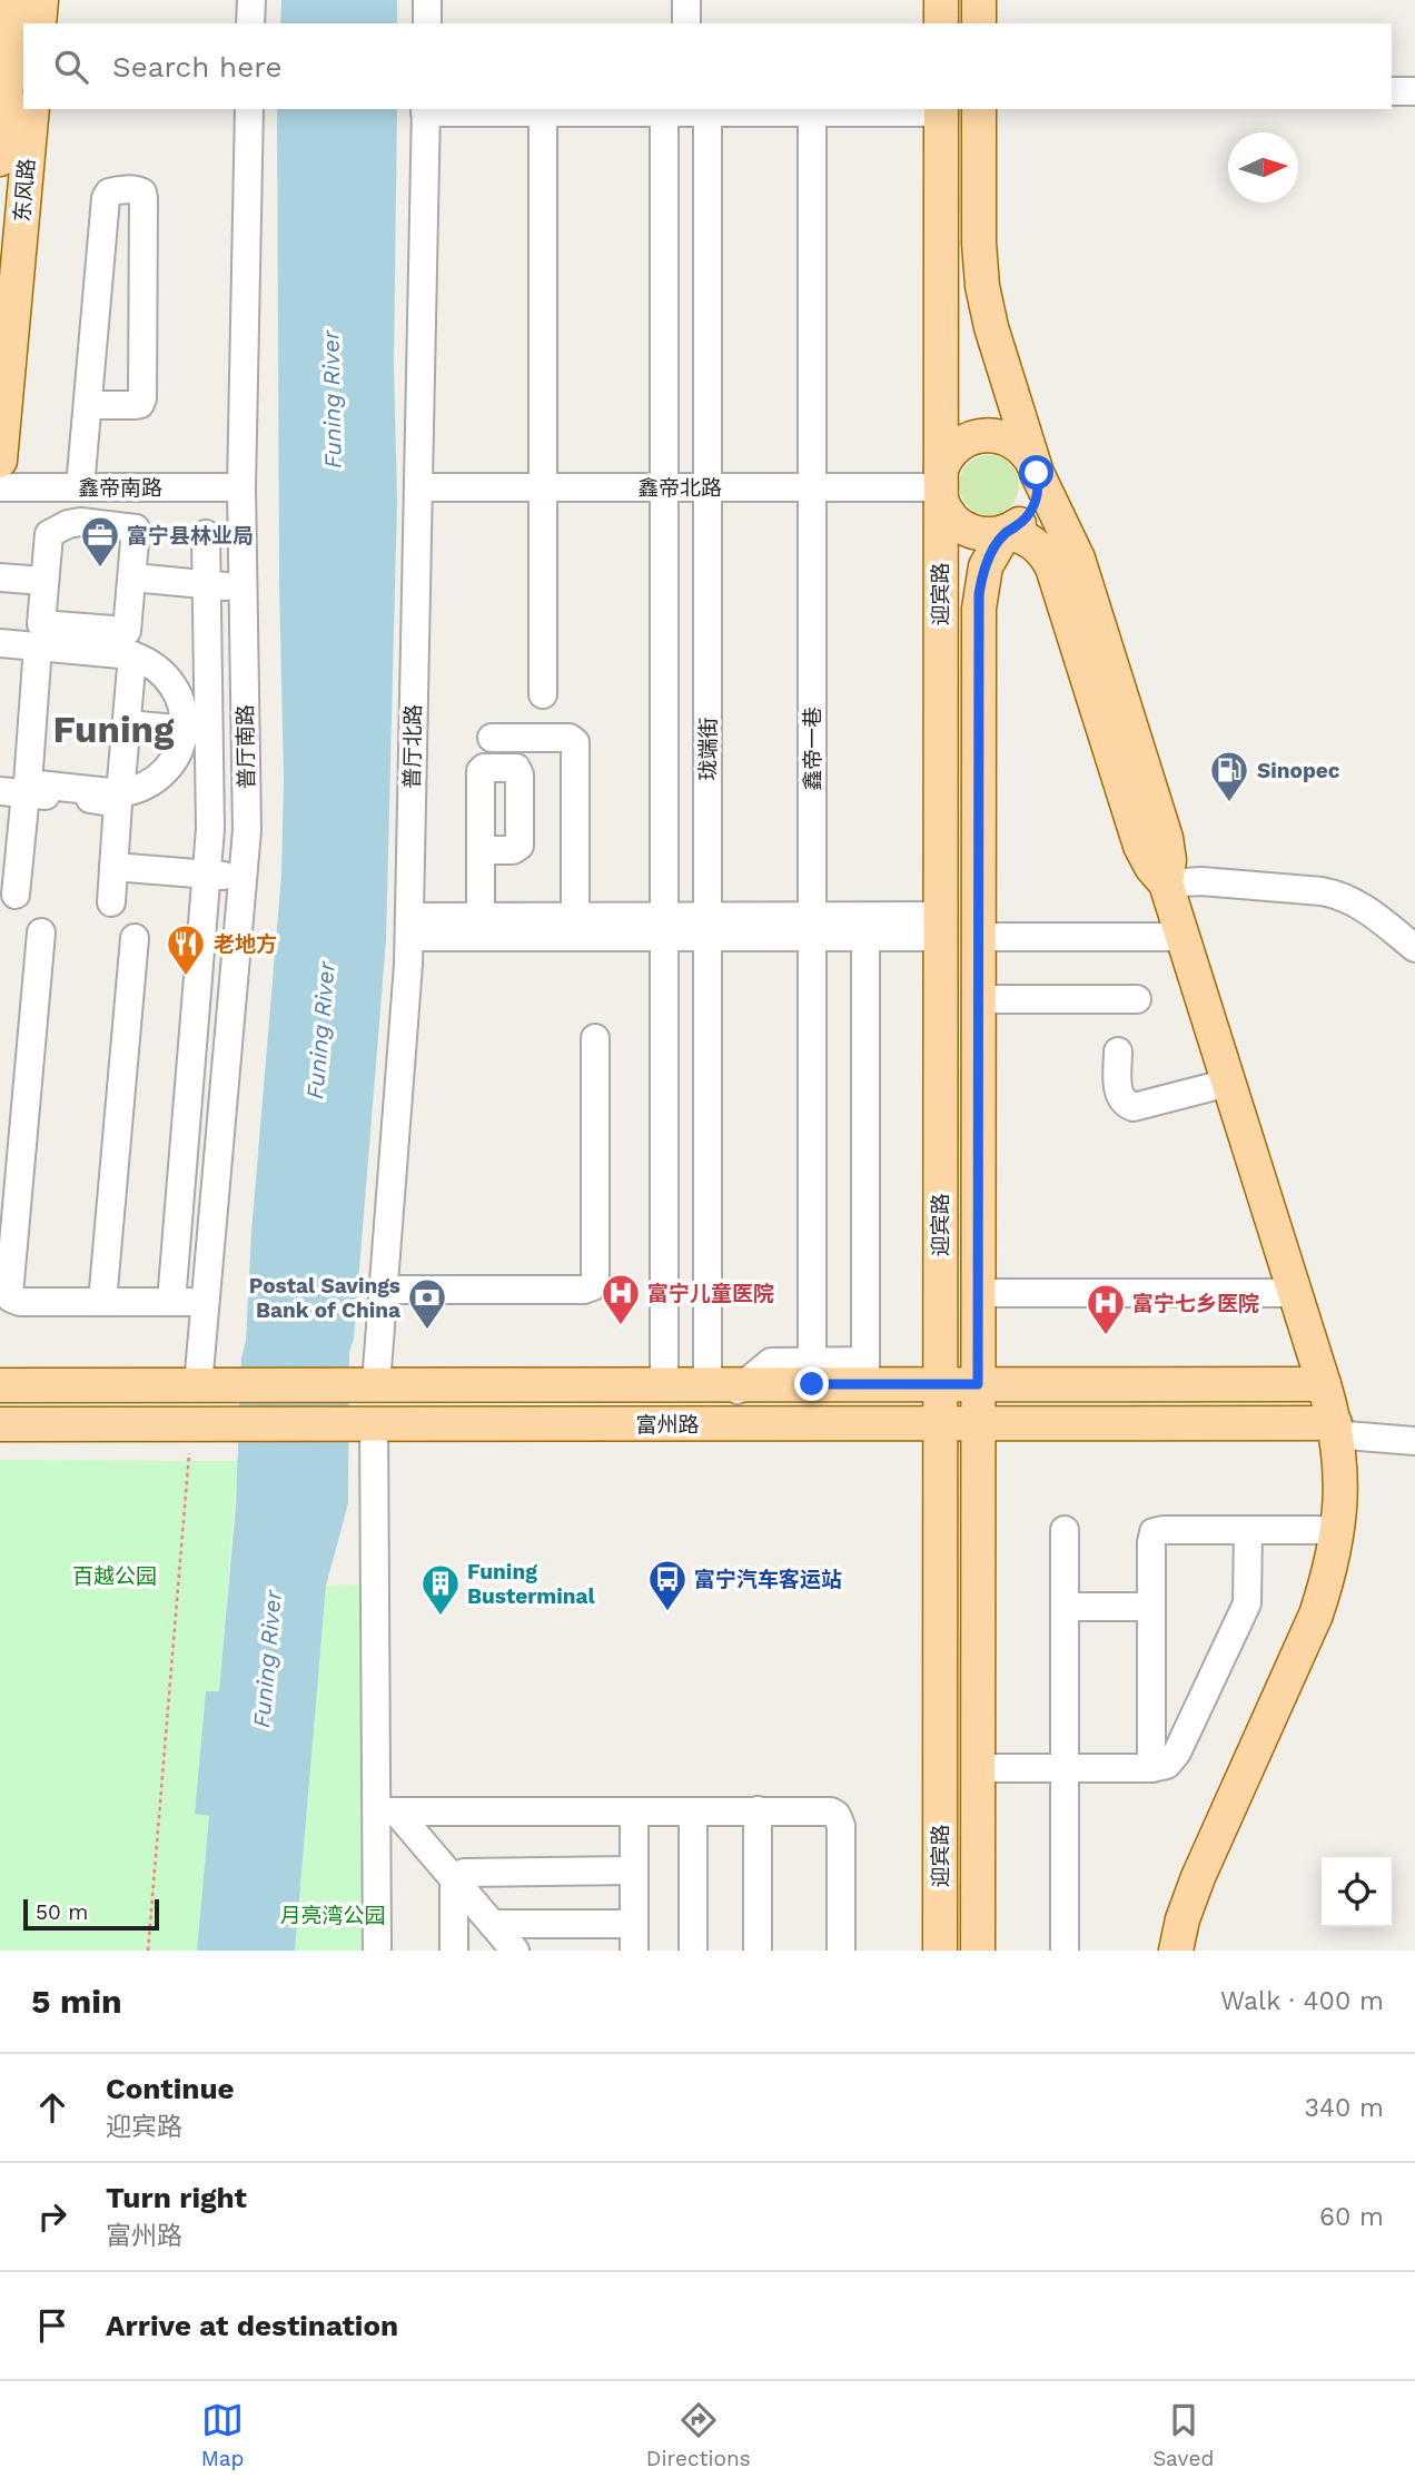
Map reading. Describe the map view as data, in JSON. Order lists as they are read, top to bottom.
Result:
{
  "streets": {
    "main road": ["东风路", "迎宾路", "富州路"],
    "street": [
      "鑫帝南路",
      "鑫帝北路",
      "普厅南路",
      "普厅北路",
      "珑端街",
      "鑫帝一巷"
    ]
  },
  "crossings": [
    ["鑫帝南路", "普厅南路"],
    ["鑫帝北路", "迎宾路"],
    ["鑫帝北路", "普厅北路"],
    ["鑫帝北路", "珑端街"],
    ["鑫帝北路", "鑫帝一巷"],
    ["迎宾路", "富州路"],
    ["普厅南路", "富州路"],
    ["普厅北路", "富州路"],
    ["珑端街", "富州路"],
    ["鑫帝一巷", "富州路"]
  ],
  "districts": ["Funing"],
  "water": ["Funing River"],
  "parks": ["百越公园", "月亮湾公园"],
  "places": {
    "office": ["富宁县林业局"],
    "fuel station": ["Sinopec"],
    "restaurant": ["老地方"],
    "hospital": ["富宁儿童医院", "富宁七乡医院"],
    "bank": ["Postal Savings Bank of China"],
    "bus stop": ["富宁汽车客运站"],
    "building": ["Funing Busterminal"]
  },
  "scale_bar": "50 m",
  "north": "right",
  "page": {
    "search": "Search here",
    "scale": "50 m",
    "heading": ["5 min", "Walk · 400 m"],
    "list": [
      ["Continue", "迎宾路", "340 m"],
      ["Turn right", "富州路", "60 m"],
      "Arrive at destination"
    ],
    "nav": ["Map", "Directions", "Saved"]
  }
}
